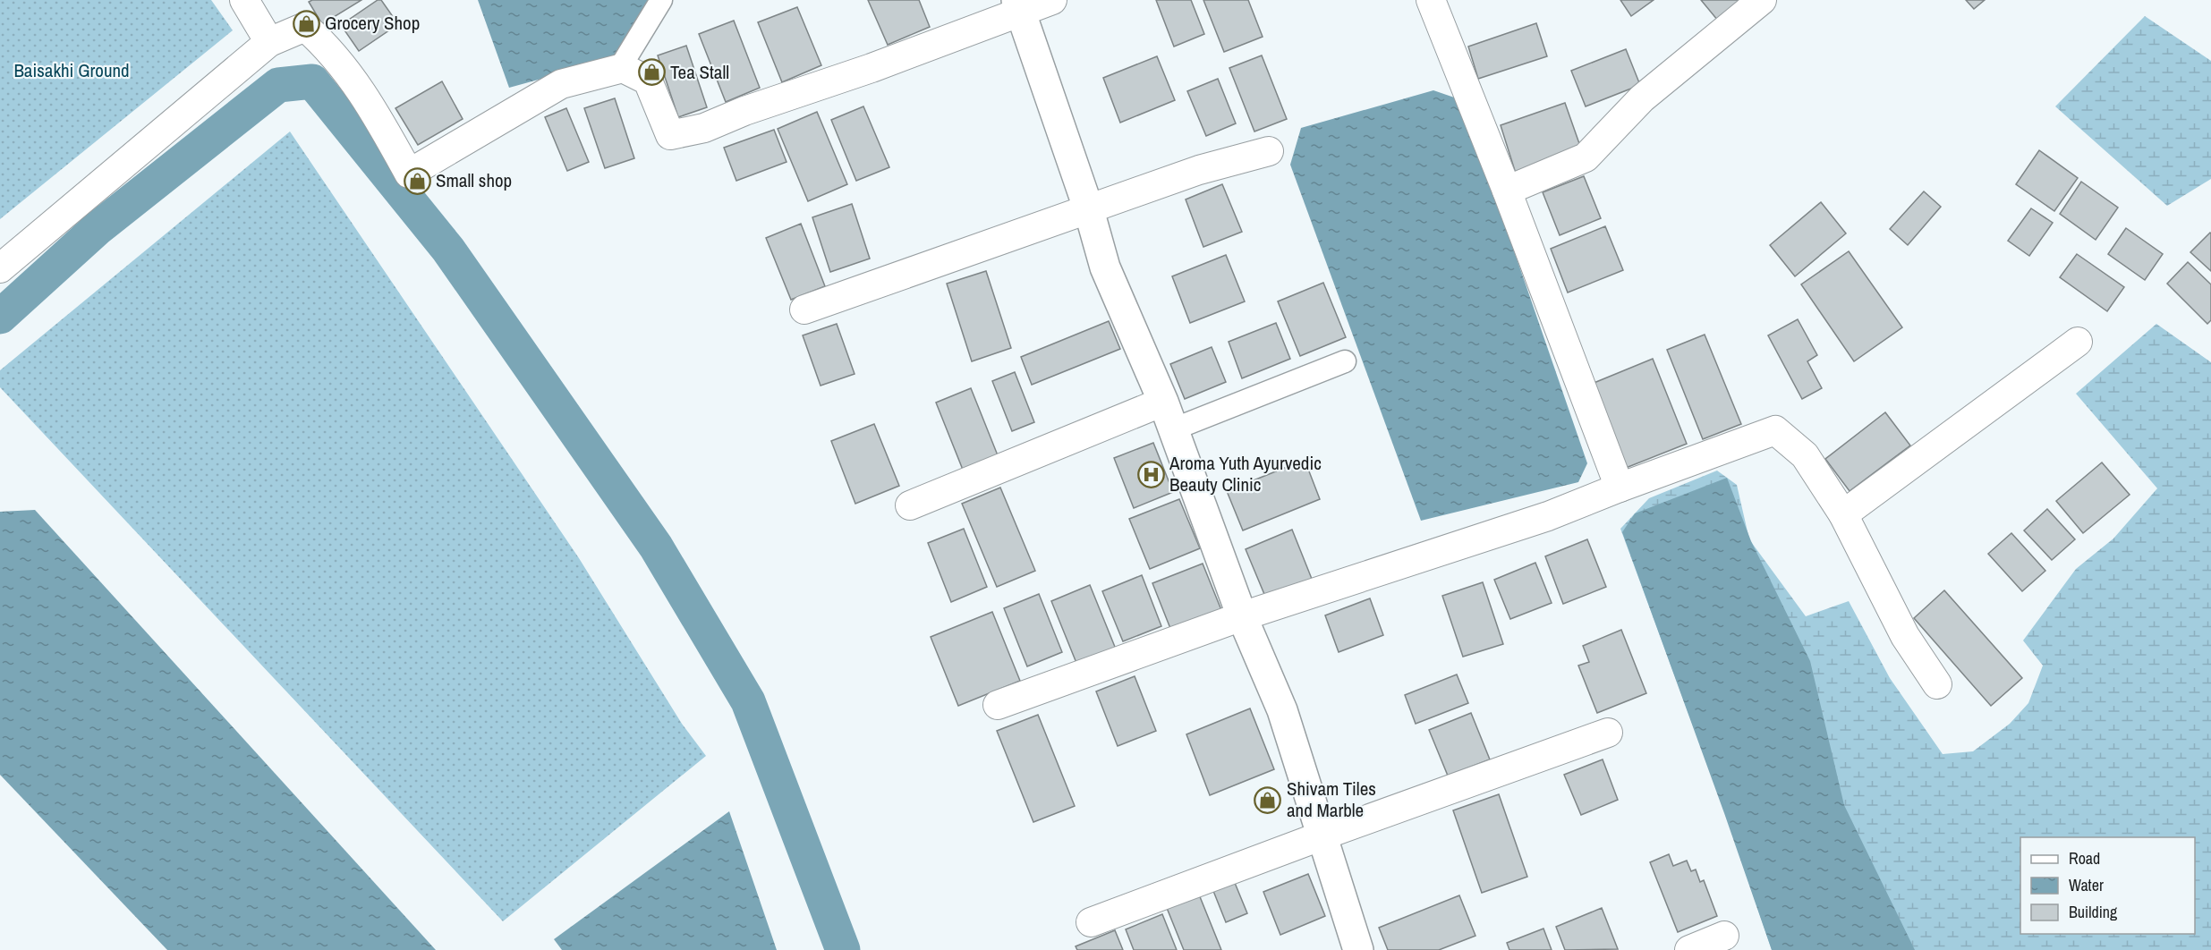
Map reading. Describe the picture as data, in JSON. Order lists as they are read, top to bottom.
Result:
{
  "parks": ["Baisakhi Ground"],
  "places": {
    "shop": [
      "Grocery Shop",
      "Tea Stall",
      "Small shop",
      "Shivam Tiles and Marble"
    ],
    "hospital": ["Aroma Yuth Ayurvedic Beauty Clinic"]
  },
  "legend": ["Road", "Water", "Building"]
}
